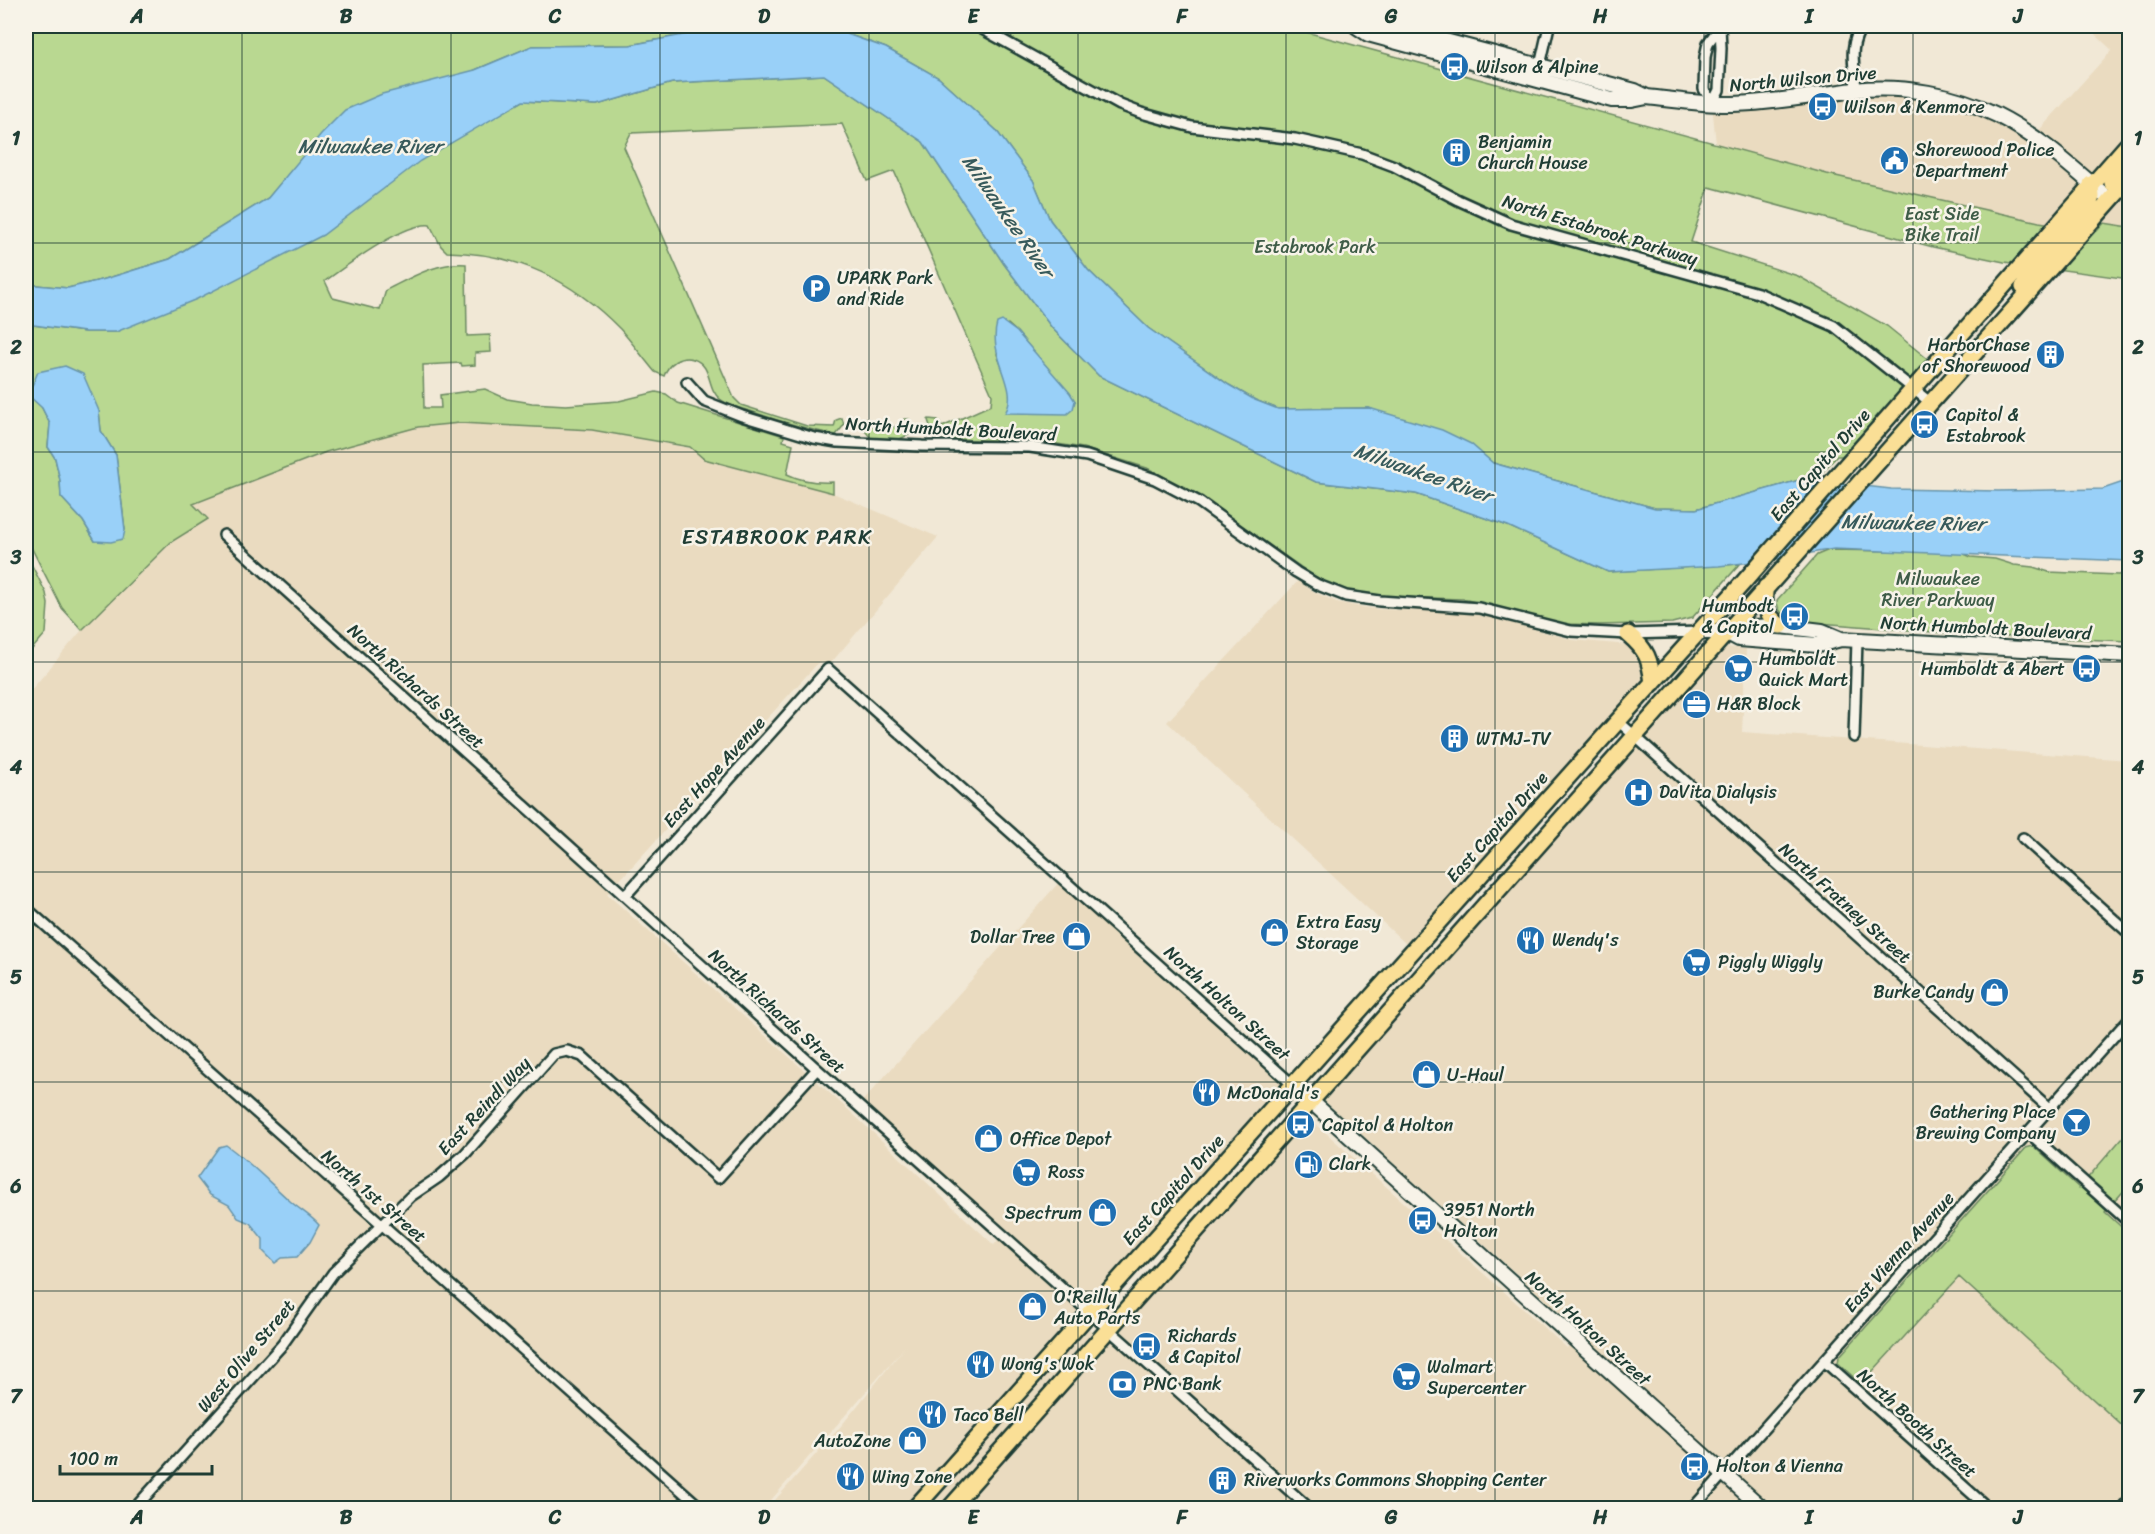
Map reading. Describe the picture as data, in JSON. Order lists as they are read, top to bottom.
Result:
{
  "streets": {
    "main road": [
      "North Wilson Drive",
      "North Humboldt Boulevard",
      "East Capitol Drive",
      "North Holton Street"
    ],
    "street": [
      "North Estabrook Parkway",
      "North Richards Street",
      "East Hope Avenue",
      "North Fratney Street",
      "East Reindl Way",
      "North 1st Street",
      "East Vienna Avenue",
      "West Olive Street",
      "North Booth Street"
    ]
  },
  "crossings": [
    ["North Wilson Drive", "East Capitol Drive"],
    ["North Estabrook Parkway", "East Capitol Drive"],
    ["North Humboldt Boulevard", "East Capitol Drive"],
    ["East Capitol Drive", "North Richards Street"],
    ["East Capitol Drive", "North Fratney Street"],
    ["East Capitol Drive", "North Holton Street"],
    ["North Richards Street", "East Hope Avenue"],
    ["North Richards Street", "East Reindl Way"],
    ["East Hope Avenue", "North Holton Street"],
    ["North Fratney Street", "East Vienna Avenue"],
    ["North Holton Street", "East Vienna Avenue"],
    ["East Reindl Way", "North 1st Street"],
    ["East Reindl Way", "West Olive Street"],
    ["North 1st Street", "West Olive Street"],
    ["East Vienna Avenue", "North Booth Street"]
  ],
  "districts": ["ESTABROOK PARK"],
  "water": ["Milwaukee River"],
  "parks": ["East Side Bike Trail", "Estabrook Park", "Milwaukee River Parkway"],
  "places": {
    "bus stop": [
      "Wilson & Alpine",
      "Wilson & Kenmore",
      "Capitol & Estabrook",
      "Humbodt & Capitol",
      "Humboldt & Abert",
      "Capitol & Holton",
      "3951 North Holton",
      "Richards & Capitol",
      "Holton & Vienna"
    ],
    "building": [
      "Benjamin Church House",
      "HarborChase of Shorewood",
      "WTMJ-TV",
      "Riverworks Commons Shopping Center"
    ],
    "public building": ["Shorewood Police Department"],
    "parking": ["UPARK Park and Ride"],
    "supermarket": [
      "Humboldt Quick Mart",
      "Piggly Wiggly",
      "Ross",
      "Walmart Supercenter"
    ],
    "office": ["H&R Block"],
    "hospital": ["DaVita Dialysis"],
    "shop": [
      "Extra Easy Storage",
      "Dollar Tree",
      "Burke Candy",
      "U-Haul",
      "Office Depot",
      "Spectrum",
      "O'Reilly Auto Parts",
      "AutoZone"
    ],
    "restaurant": [
      "Wendy's",
      "McDonald's",
      "Wong's Wok",
      "Taco Bell",
      "Wing Zone"
    ],
    "bar": ["Gathering Place Brewing Company"],
    "fuel station": ["Clark"],
    "bank": ["PNC Bank"]
  },
  "scale_bar": "100 m",
  "grid": {
    "columns": [
      "A",
      "B",
      "C",
      "D",
      "E",
      "F",
      "G",
      "H",
      "I",
      "J"
    ],
    "rows": [
      "1",
      "2",
      "3",
      "4",
      "5",
      "6",
      "7"
    ]
  }
}
